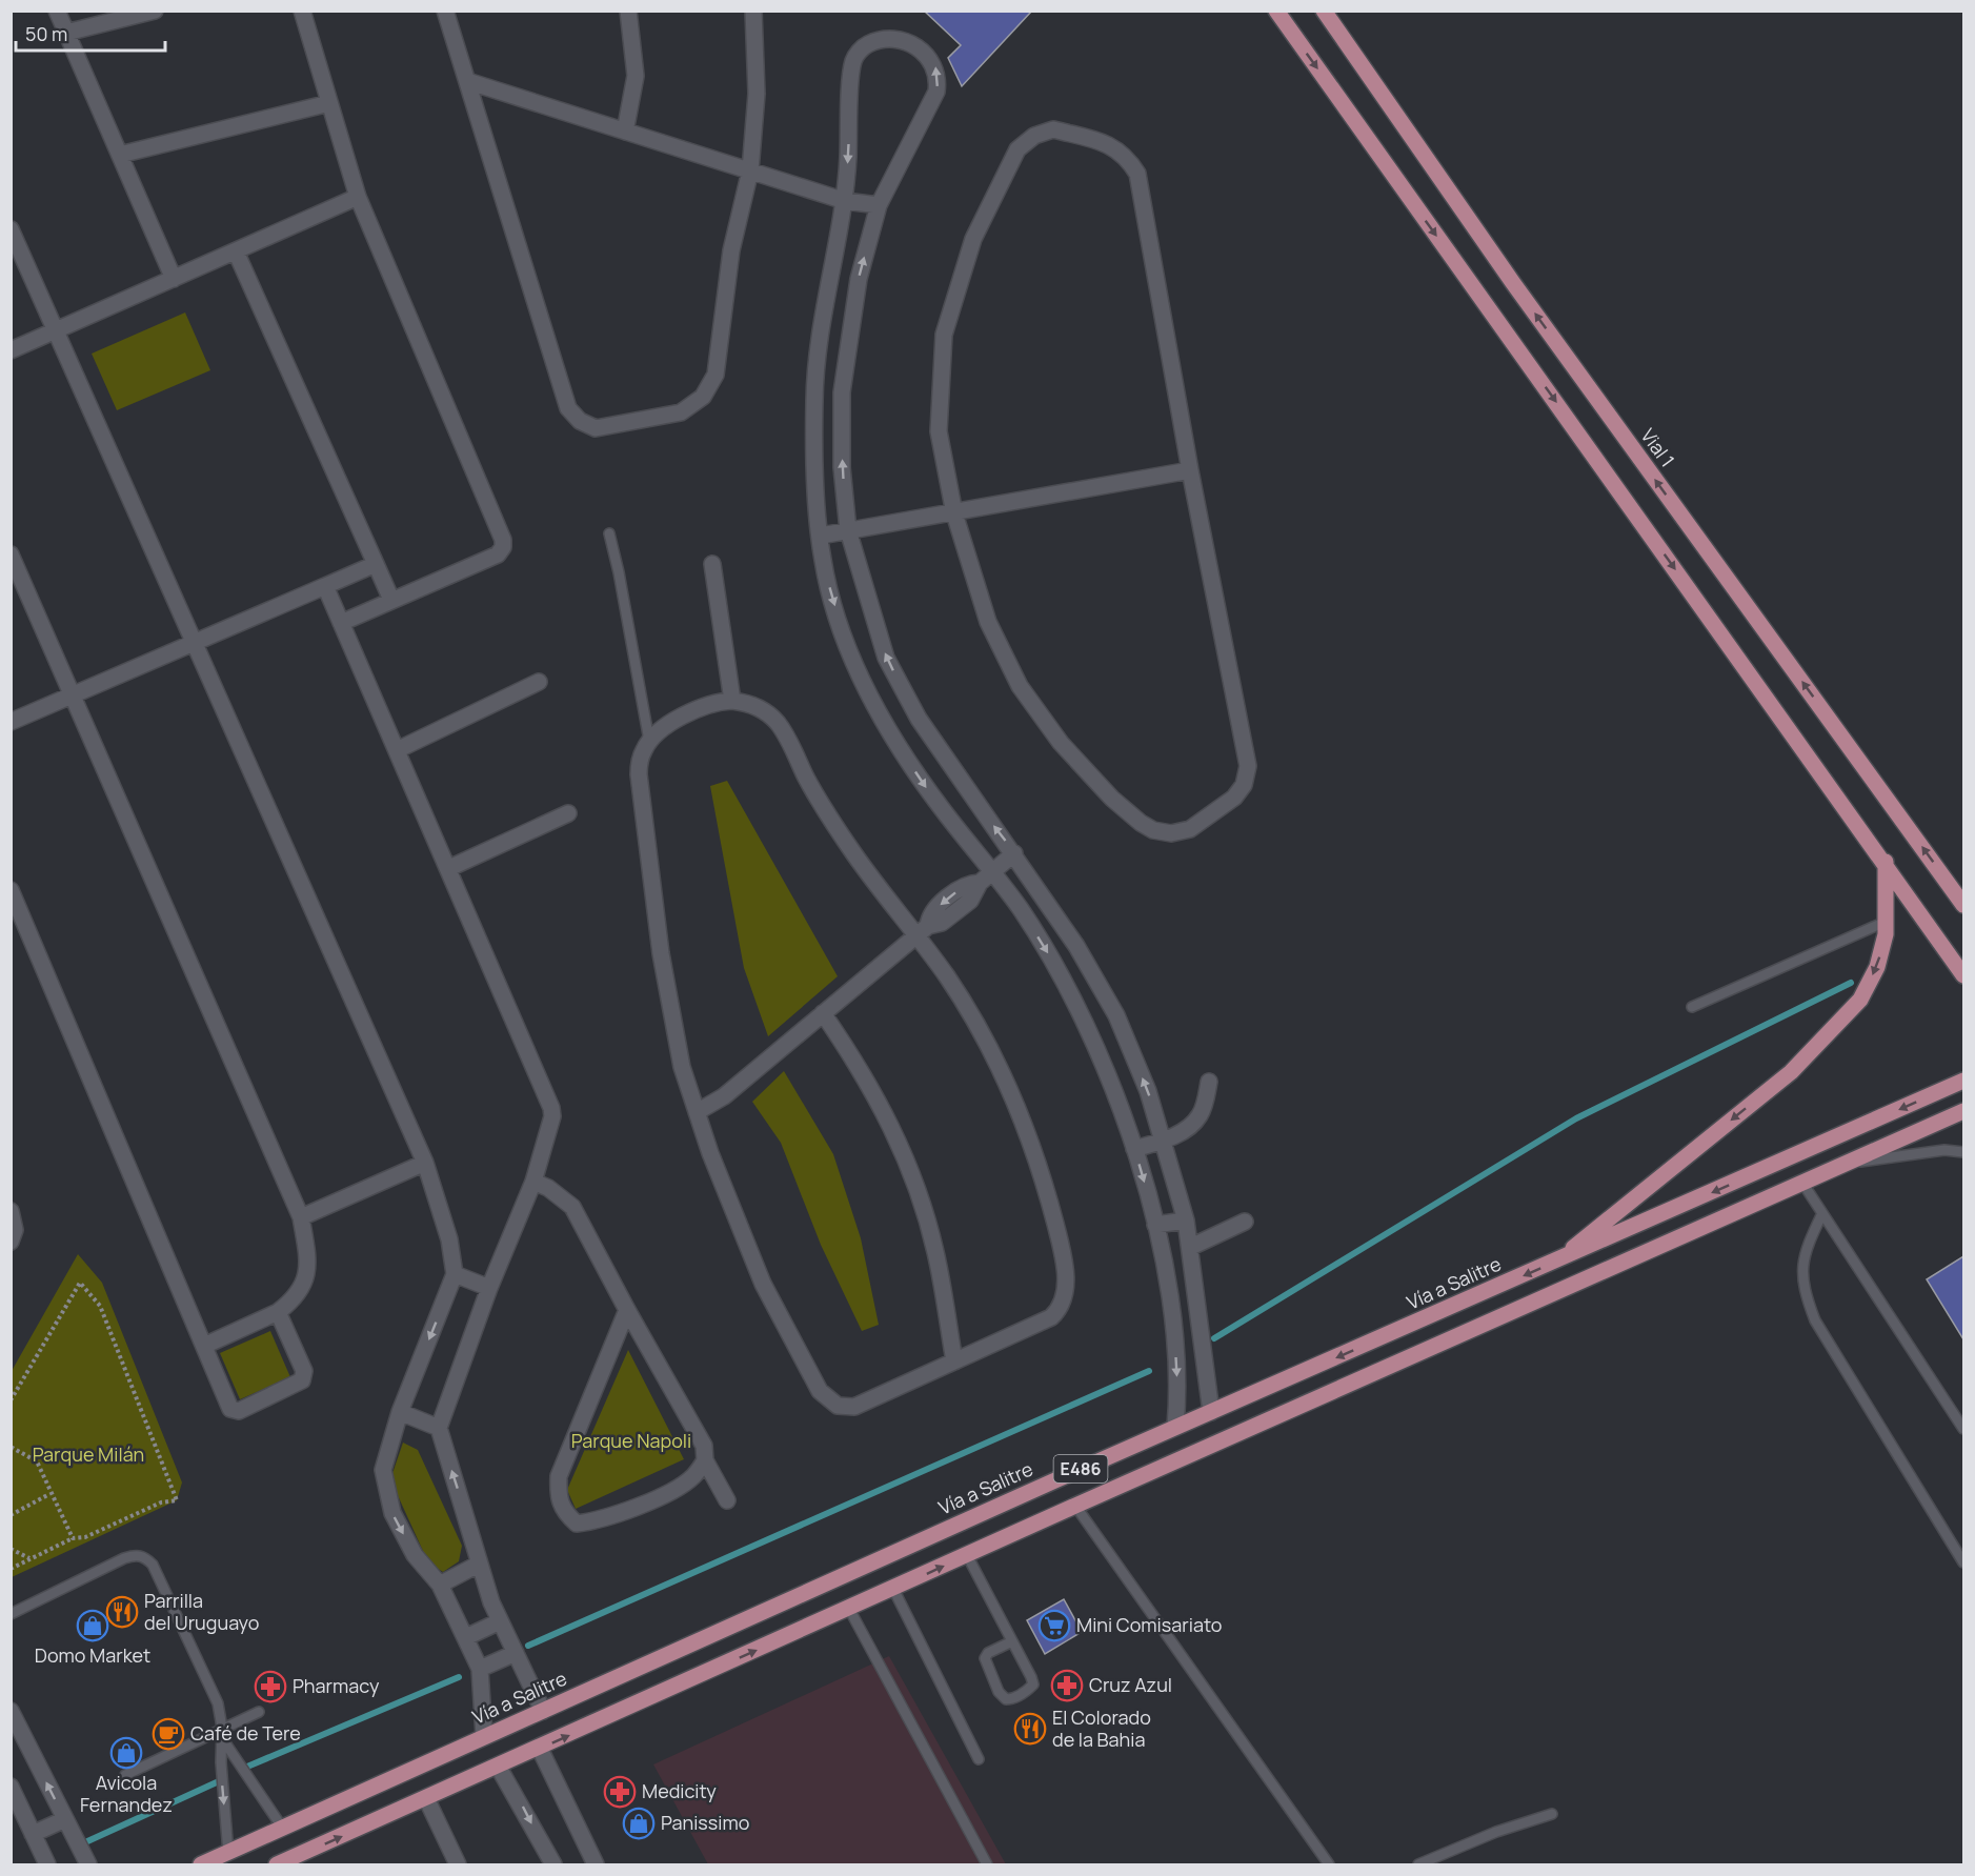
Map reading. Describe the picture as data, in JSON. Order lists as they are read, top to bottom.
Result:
{
  "streets": {
    "main road": ["Vial 1", "Vía a Salitre", "E486"]
  },
  "parks": ["Parque Napoli", "Parque Milán"],
  "places": {
    "restaurant": ["Parrilla del Uruguayo", "El Colorado de la Bahia"],
    "shop": ["Domo Market", "Avicola Fernandez", "Panissimo"],
    "supermarket": ["Mini Comisariato"],
    "pharmacy": ["Cruz Azul", "Pharmacy", "Medicity"],
    "cafe": ["Café de Tere"]
  },
  "scale_bar": "50 m"
}
